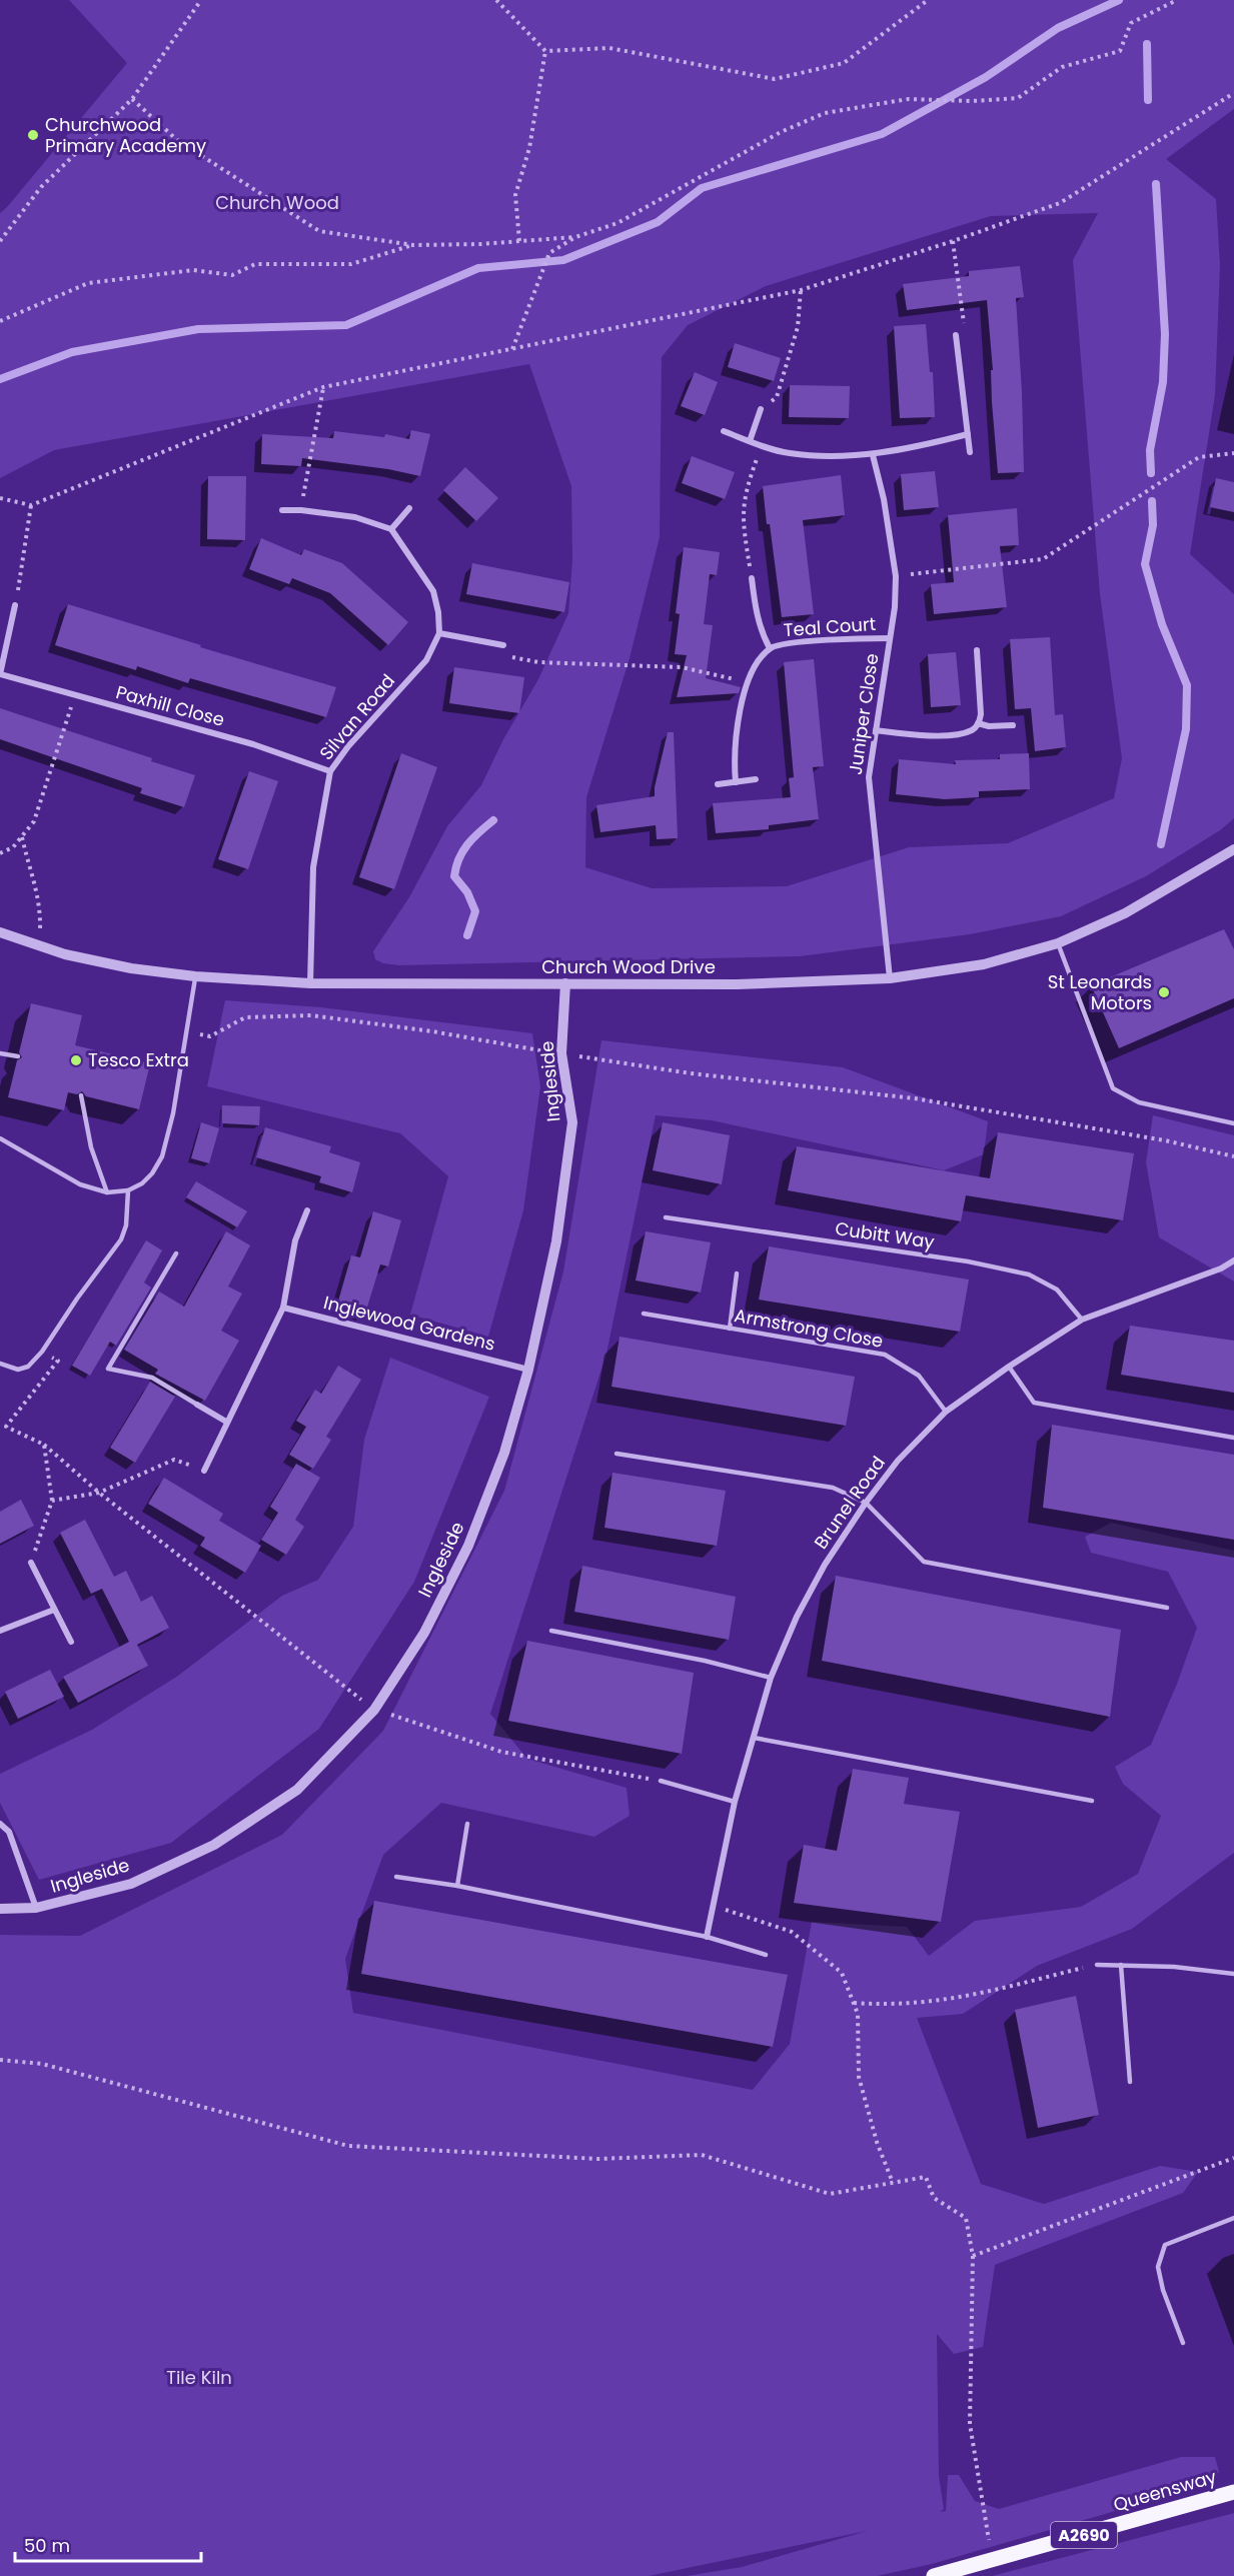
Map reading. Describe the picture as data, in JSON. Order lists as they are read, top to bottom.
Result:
{
  "streets": {
    "main road": ["Queensway", "A2690"],
    "street": [
      "Teal Court",
      "Paxhill Close",
      "Juniper Close",
      "Silvan Road",
      "Church Wood Drive",
      "Ingleside",
      "Inglewood Gardens",
      "Brunel Road"
    ],
    "lane": ["Cubitt Way", "Armstrong Close"]
  },
  "crossings": [
    ["Teal Court", "Juniper Close"],
    ["Paxhill Close", "Silvan Road"],
    ["Juniper Close", "Church Wood Drive"],
    ["Silvan Road", "Church Wood Drive"],
    ["Church Wood Drive", "Ingleside"],
    ["Ingleside", "Inglewood Gardens"],
    ["Cubitt Way", "Brunel Road"],
    ["Armstrong Close", "Brunel Road"]
  ],
  "parks": ["Church Wood", "Tile Kiln"],
  "places": ["Churchwood Primary Academy", "St Leonards Motors", "Tesco Extra"],
  "scale_bar": "50 m"
}
